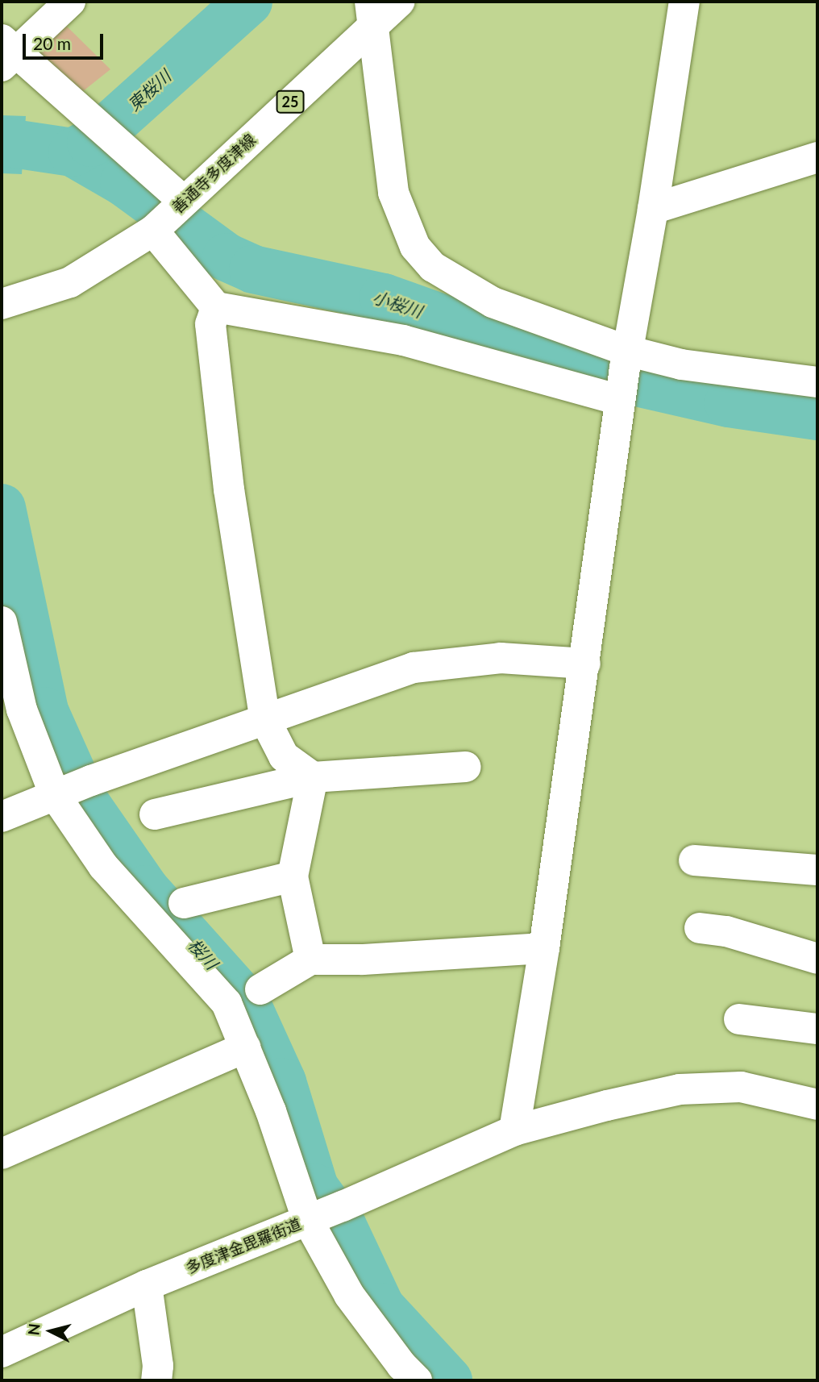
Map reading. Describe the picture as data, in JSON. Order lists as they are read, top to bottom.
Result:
{
  "streets": {
    "street": ["25", "善通寺多度津線", "多度津金毘羅街道"]
  },
  "water": ["東桜川", "小桜川", "桜川"],
  "scale_bar": "20 m",
  "north": "left"
}
